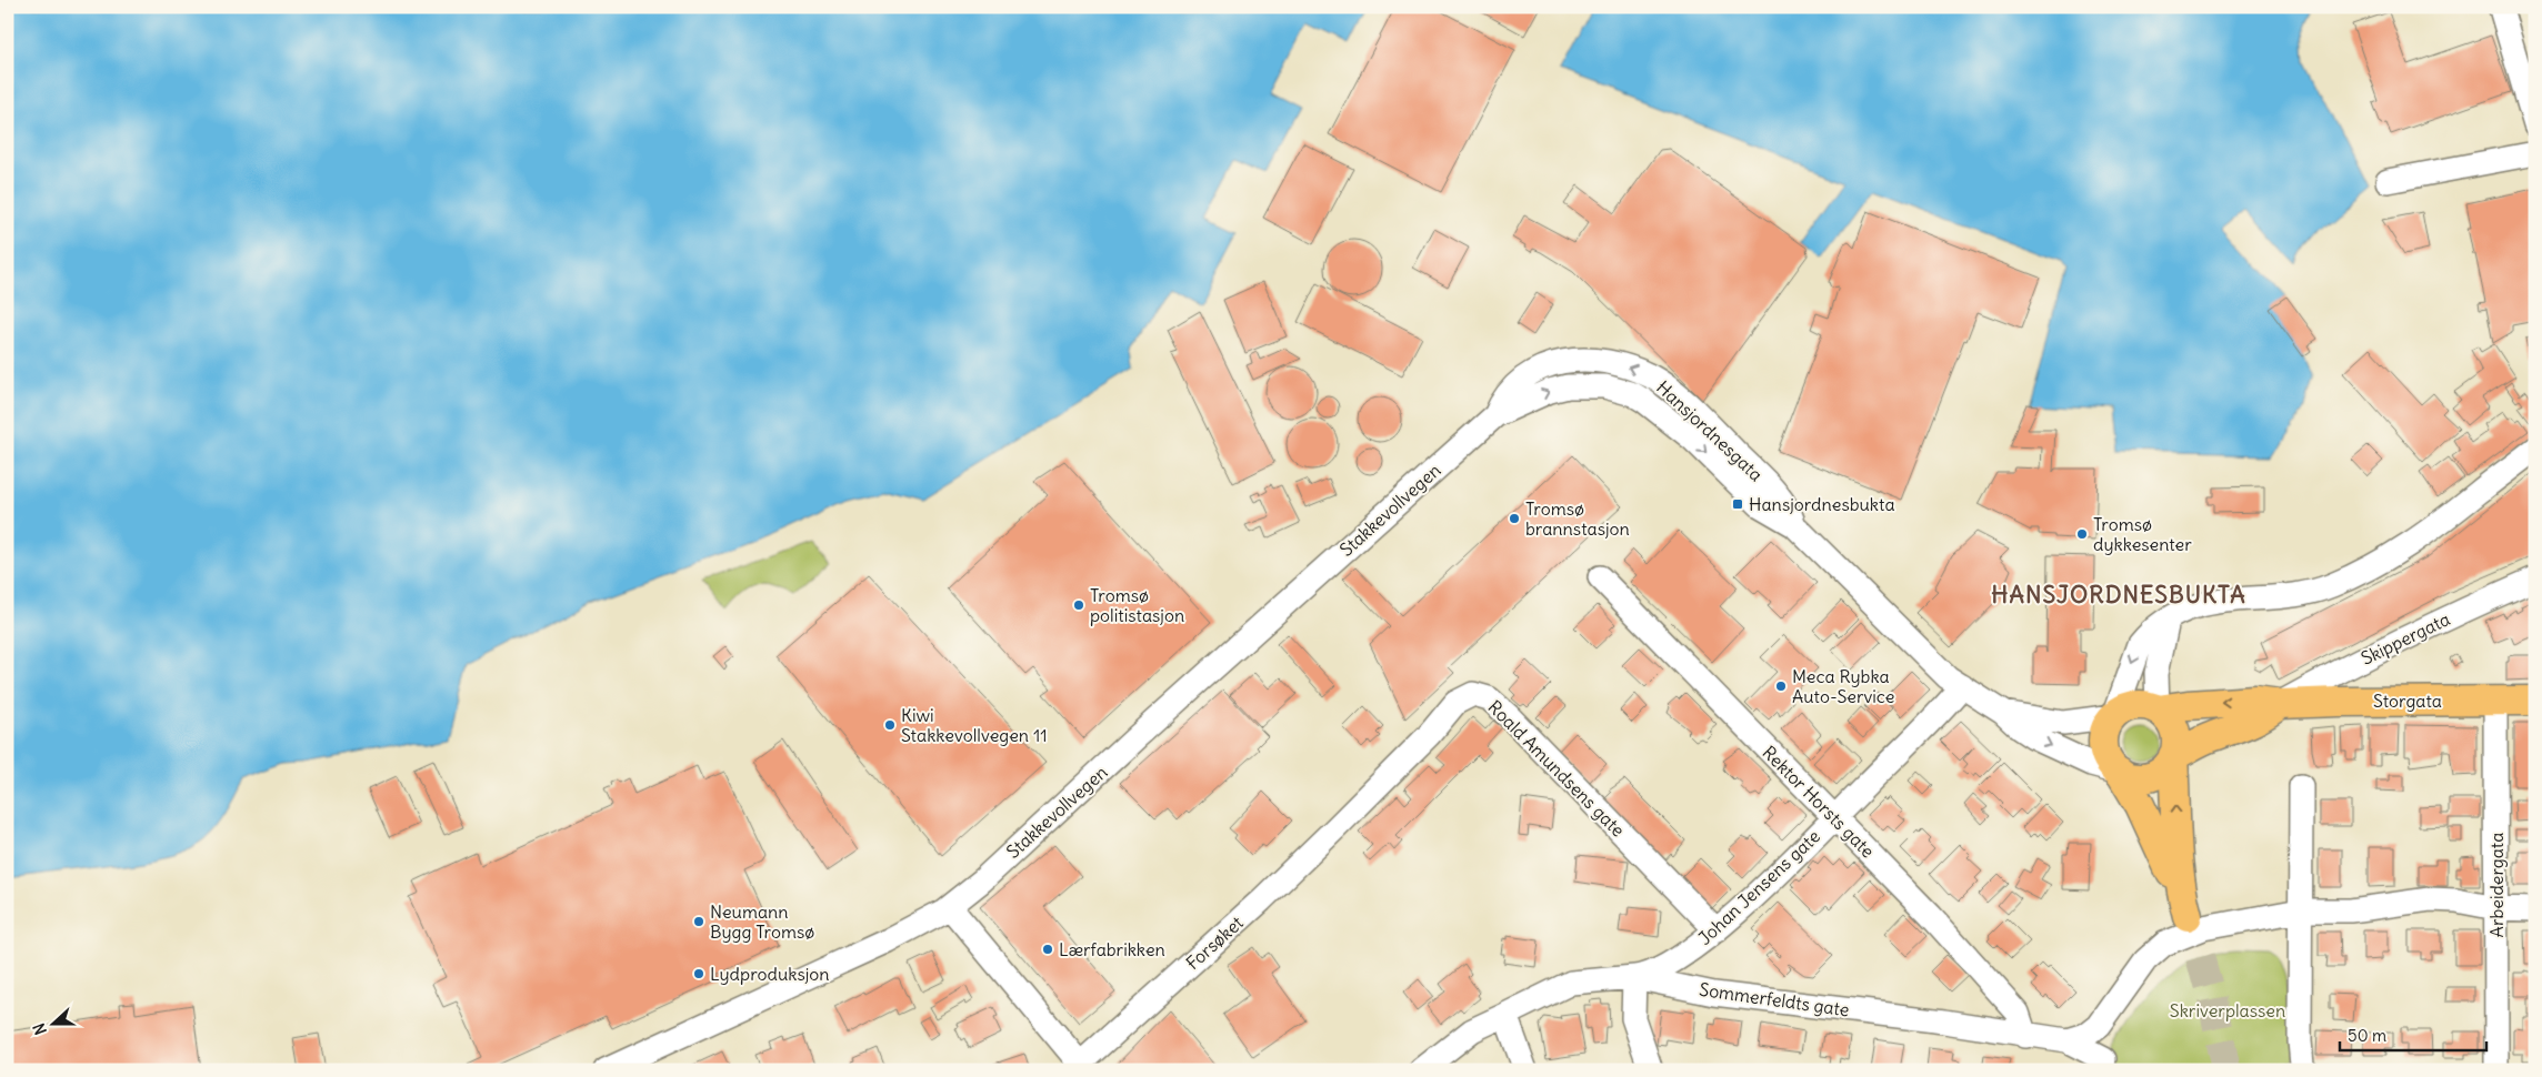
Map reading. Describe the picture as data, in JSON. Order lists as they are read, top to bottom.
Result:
{
  "streets": {
    "main road": ["Storgata"],
    "street": [
      "Hansjordnesgata",
      "Stakkevollvegen",
      "Skippergata",
      "Roald Amundsens gate",
      "Rektor Horsts gate",
      "Arbeidergata",
      "Johan Jensens gate",
      "Forsøket",
      "Sommerfeldts gate"
    ]
  },
  "crossings": [
    ["Hansjordnesgata", "Stakkevollvegen"],
    ["Hansjordnesgata", "Storgata"],
    ["Hansjordnesgata", "Johan Jensens gate"],
    ["Skippergata", "Storgata"],
    ["Storgata", "Arbeidergata"],
    ["Roald Amundsens gate", "Johan Jensens gate"],
    ["Roald Amundsens gate", "Forsøket"],
    ["Rektor Horsts gate", "Johan Jensens gate"],
    ["Rektor Horsts gate", "Sommerfeldts gate"],
    ["Johan Jensens gate", "Sommerfeldts gate"]
  ],
  "districts": ["HANSJORDNESBUKTA"],
  "parks": ["Skriverplassen"],
  "places": {
    "transit": ["Hansjordnesbukta"],
    "other": [
      "Tromsø brannstasjon",
      "Tromsø dykkesenter",
      "Tromsø politistasjon",
      "Meca Rybka Auto-Service",
      "Kiwi Stakkevollvegen 11",
      "Neumann Bygg Tromsø",
      "Lærfabrikken",
      "Lydproduksjon"
    ]
  },
  "scale_bar": "50 m",
  "north": "left"
}
